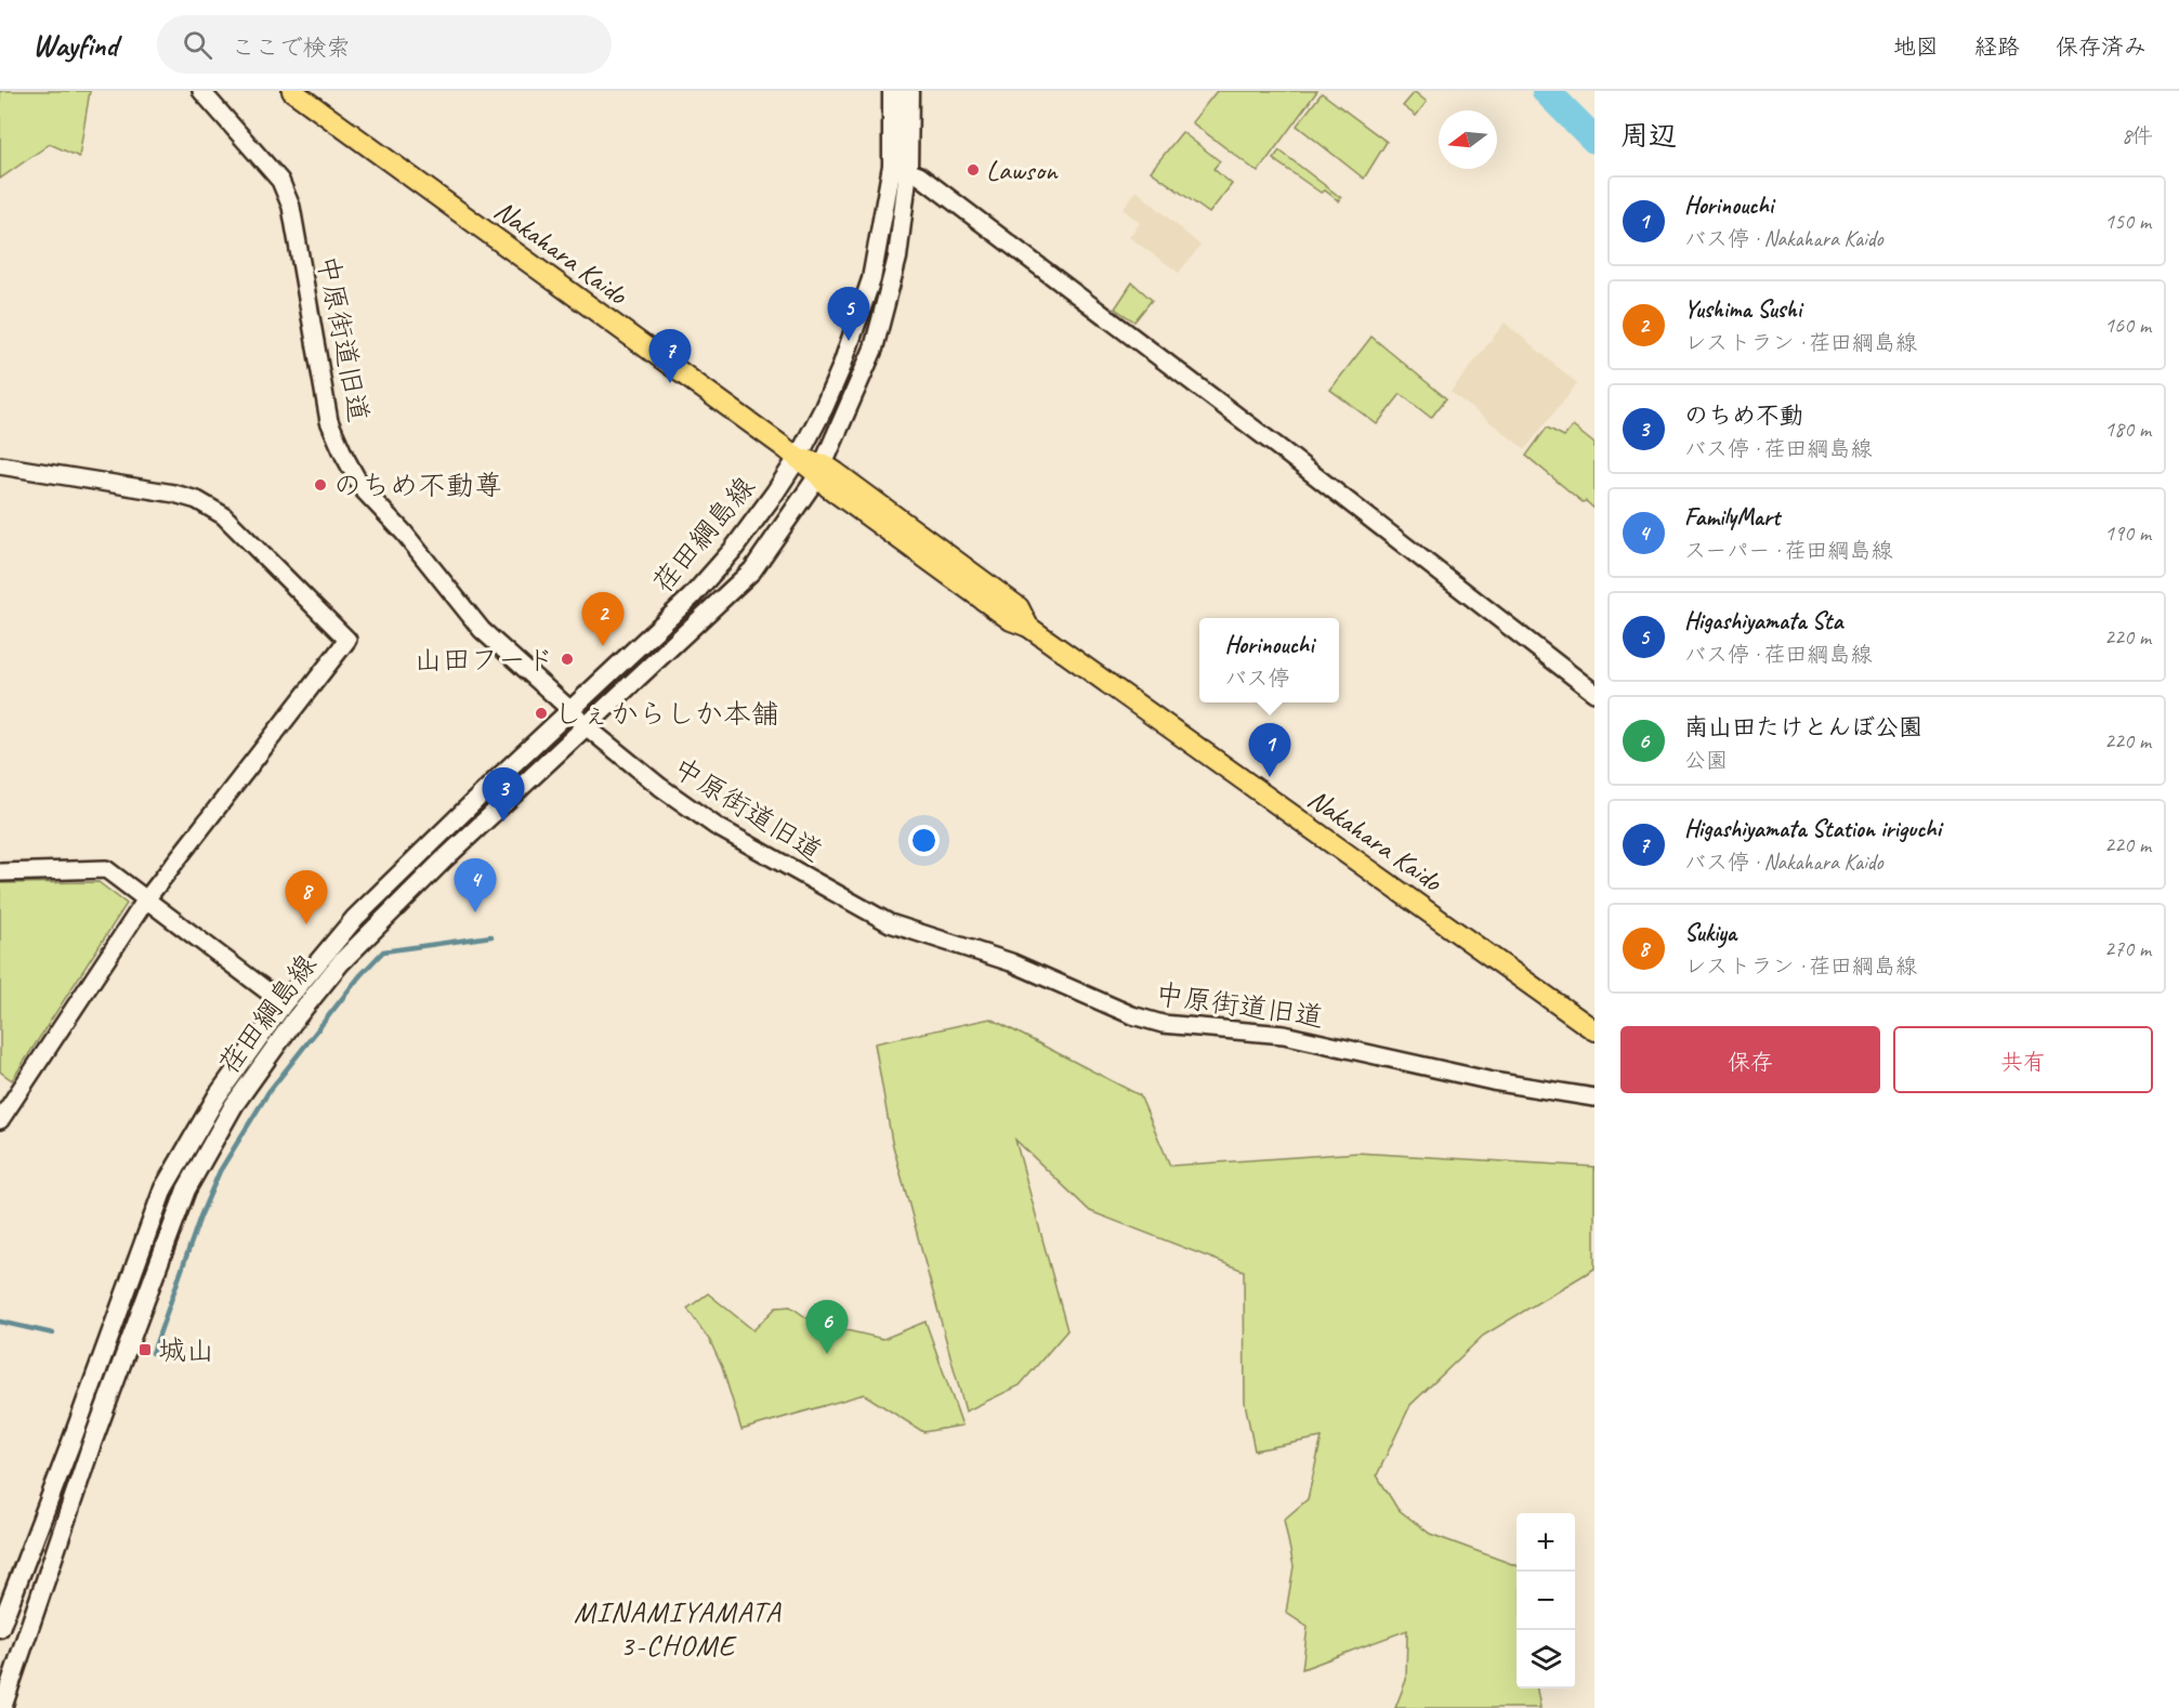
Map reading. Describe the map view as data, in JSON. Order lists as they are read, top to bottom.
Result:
{
  "streets": {
    "main road": ["Nakahara Kaido", "荏田綱島線"],
    "street": ["中原街道旧道"]
  },
  "crossings": [
    ["Nakahara Kaido", "荏田綱島線"],
    ["中原街道旧道", "荏田綱島線"]
  ],
  "districts": ["MINAMIYAMATA 3-CHOME"],
  "places": {
    "other": [
      "Lawson",
      "のちめ不動尊",
      "山田フード",
      "しぇからしか本舗"
    ],
    "transit": ["城山"]
  },
  "north": "left",
  "page": {
    "header": "Wayfind",
    "search": "ここで検索",
    "nav": ["地図", "経路", "保存済み"],
    "heading": ["周辺", "8件"],
    "list": [
      {
        "mark": "1",
        "name": "Horinouchi",
        "note": "バス停 · Nakahara Kaido",
        "value": "150 m"
      },
      {
        "mark": "2",
        "name": "Yushima Sushi",
        "note": "レストラン · 荏田綱島線",
        "value": "160 m"
      },
      {
        "mark": "3",
        "name": "のちめ不動",
        "note": "バス停 · 荏田綱島線",
        "value": "180 m"
      },
      {
        "mark": "4",
        "name": "FamilyMart",
        "note": "スーパー · 荏田綱島線",
        "value": "190 m"
      },
      {
        "mark": "5",
        "name": "Higashiyamata Sta",
        "note": "バス停 · 荏田綱島線",
        "value": "220 m"
      },
      {
        "mark": "6",
        "name": "南山田たけとんぼ公園",
        "note": "公園",
        "value": "220 m"
      },
      {
        "mark": "7",
        "name": "Higashiyamata Station iriguchi",
        "note": "バス停 · Nakahara Kaido",
        "value": "220 m"
      },
      {
        "mark": "8",
        "name": "Sukiya",
        "note": "レストラン · 荏田綱島線",
        "value": "270 m"
      }
    ],
    "pins": [
      "5",
      "7",
      "2",
      "1",
      "3",
      "4",
      "8",
      "6"
    ],
    "popup": ["Horinouchi", "バス停"],
    "buttons": ["保存", "共有"],
    "map_buttons": ["+", "−"]
  }
}
